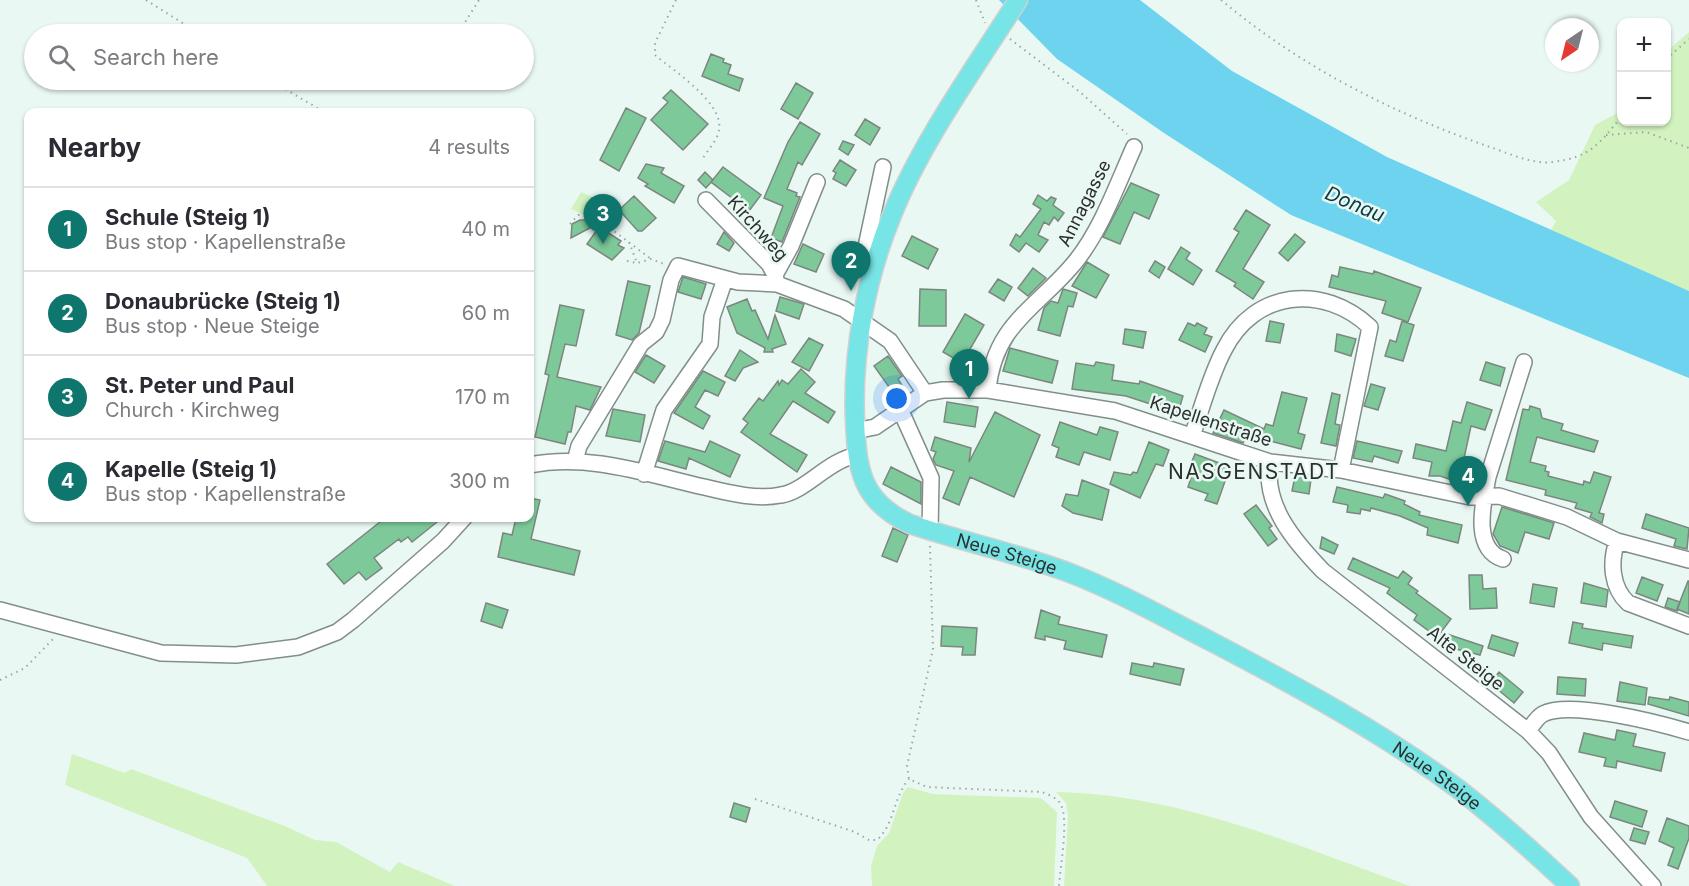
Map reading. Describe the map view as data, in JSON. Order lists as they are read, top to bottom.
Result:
{
  "streets": {
    "main road": ["Neue Steige"],
    "street": [
      "Annagasse",
      "Kirchweg",
      "Kapellenstraße",
      "Alte Steige"
    ]
  },
  "crossings": [
    ["Annagasse", "Kapellenstraße"],
    ["Kirchweg", "Neue Steige"],
    ["Kapellenstraße", "Neue Steige"],
    ["Kapellenstraße", "Alte Steige"]
  ],
  "districts": ["NASGENSTADT"],
  "water": ["Donau"],
  "north": "bottom left",
  "page": {
    "map_buttons": ["+", "−"],
    "search": "Search here",
    "heading": ["Nearby", "4 results"],
    "list": [
      {
        "mark": "1",
        "name": "Schule (Steig 1)",
        "note": "Bus stop · Kapellenstraße",
        "value": "40 m"
      },
      {
        "mark": "2",
        "name": "Donaubrücke (Steig 1)",
        "note": "Bus stop · Neue Steige",
        "value": "60 m"
      },
      {
        "mark": "3",
        "name": "St. Peter und Paul",
        "note": "Church · Kirchweg",
        "value": "170 m"
      },
      {
        "mark": "4",
        "name": "Kapelle (Steig 1)",
        "note": "Bus stop · Kapellenstraße",
        "value": "300 m"
      }
    ],
    "pins": [
      "3",
      "2",
      "1",
      "4"
    ]
  }
}
